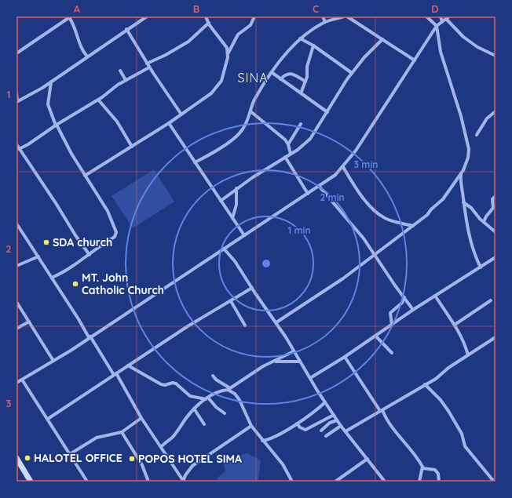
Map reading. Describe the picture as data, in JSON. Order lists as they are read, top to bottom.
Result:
{
  "districts": ["SINA"],
  "places": [
    "SDA church",
    "MT. John Catholic Church",
    "HALOTEL OFFICE",
    "POPOS HOTEL SIMA"
  ],
  "grid": {
    "columns": [
      "A",
      "B",
      "C",
      "D"
    ],
    "rows": ["1", "2", "3"]
  },
  "rings": ["3 min", "2 min", "1 min"]
}
